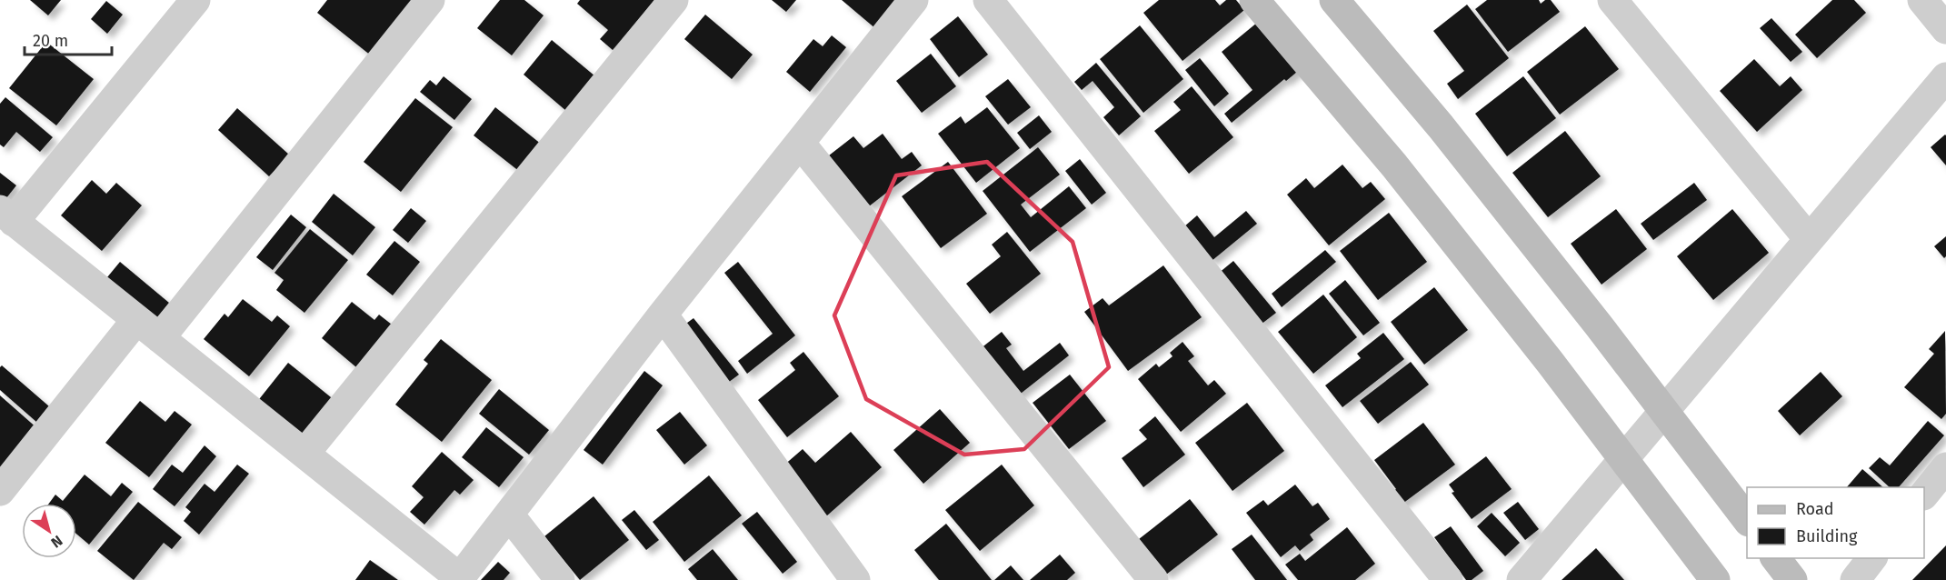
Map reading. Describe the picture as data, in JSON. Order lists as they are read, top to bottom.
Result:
{
  "legend": ["Road", "Building"],
  "scale_bar": "20 m",
  "north": "bottom right"
}
